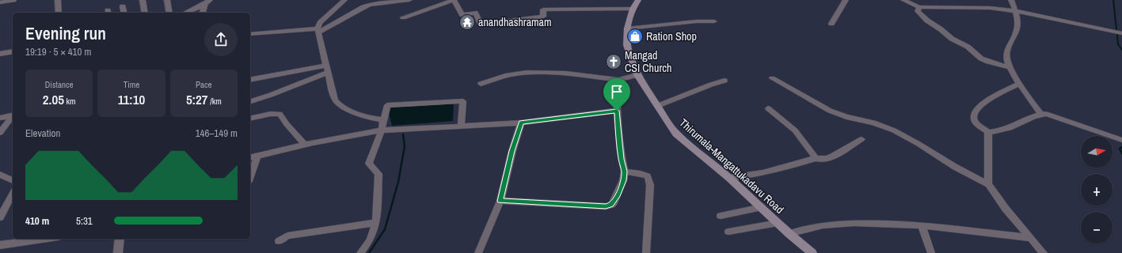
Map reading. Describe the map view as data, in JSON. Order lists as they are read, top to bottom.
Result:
{
  "streets": {
    "main road": ["Thirumala-Mangattukadavu Road"]
  },
  "places": {
    "temple": ["anandhashramam"],
    "shop": ["Ration Shop"],
    "church": ["Mangad CSI Church"]
  },
  "north": "right",
  "page": {
    "heading": ["Evening run", "19:19 · 5 × 410 m"],
    "stats": [
      ["Distance", "2.05 km"],
      ["Time", "11:10"],
      ["Pace", "5:27 /km"]
    ],
    "chart": ["Elevation", "146–149 m"],
    "map_buttons": ["+", "−"],
    "list": [
      {
        "name": "410 m",
        "note": "5:31"
      }
    ]
  }
}
